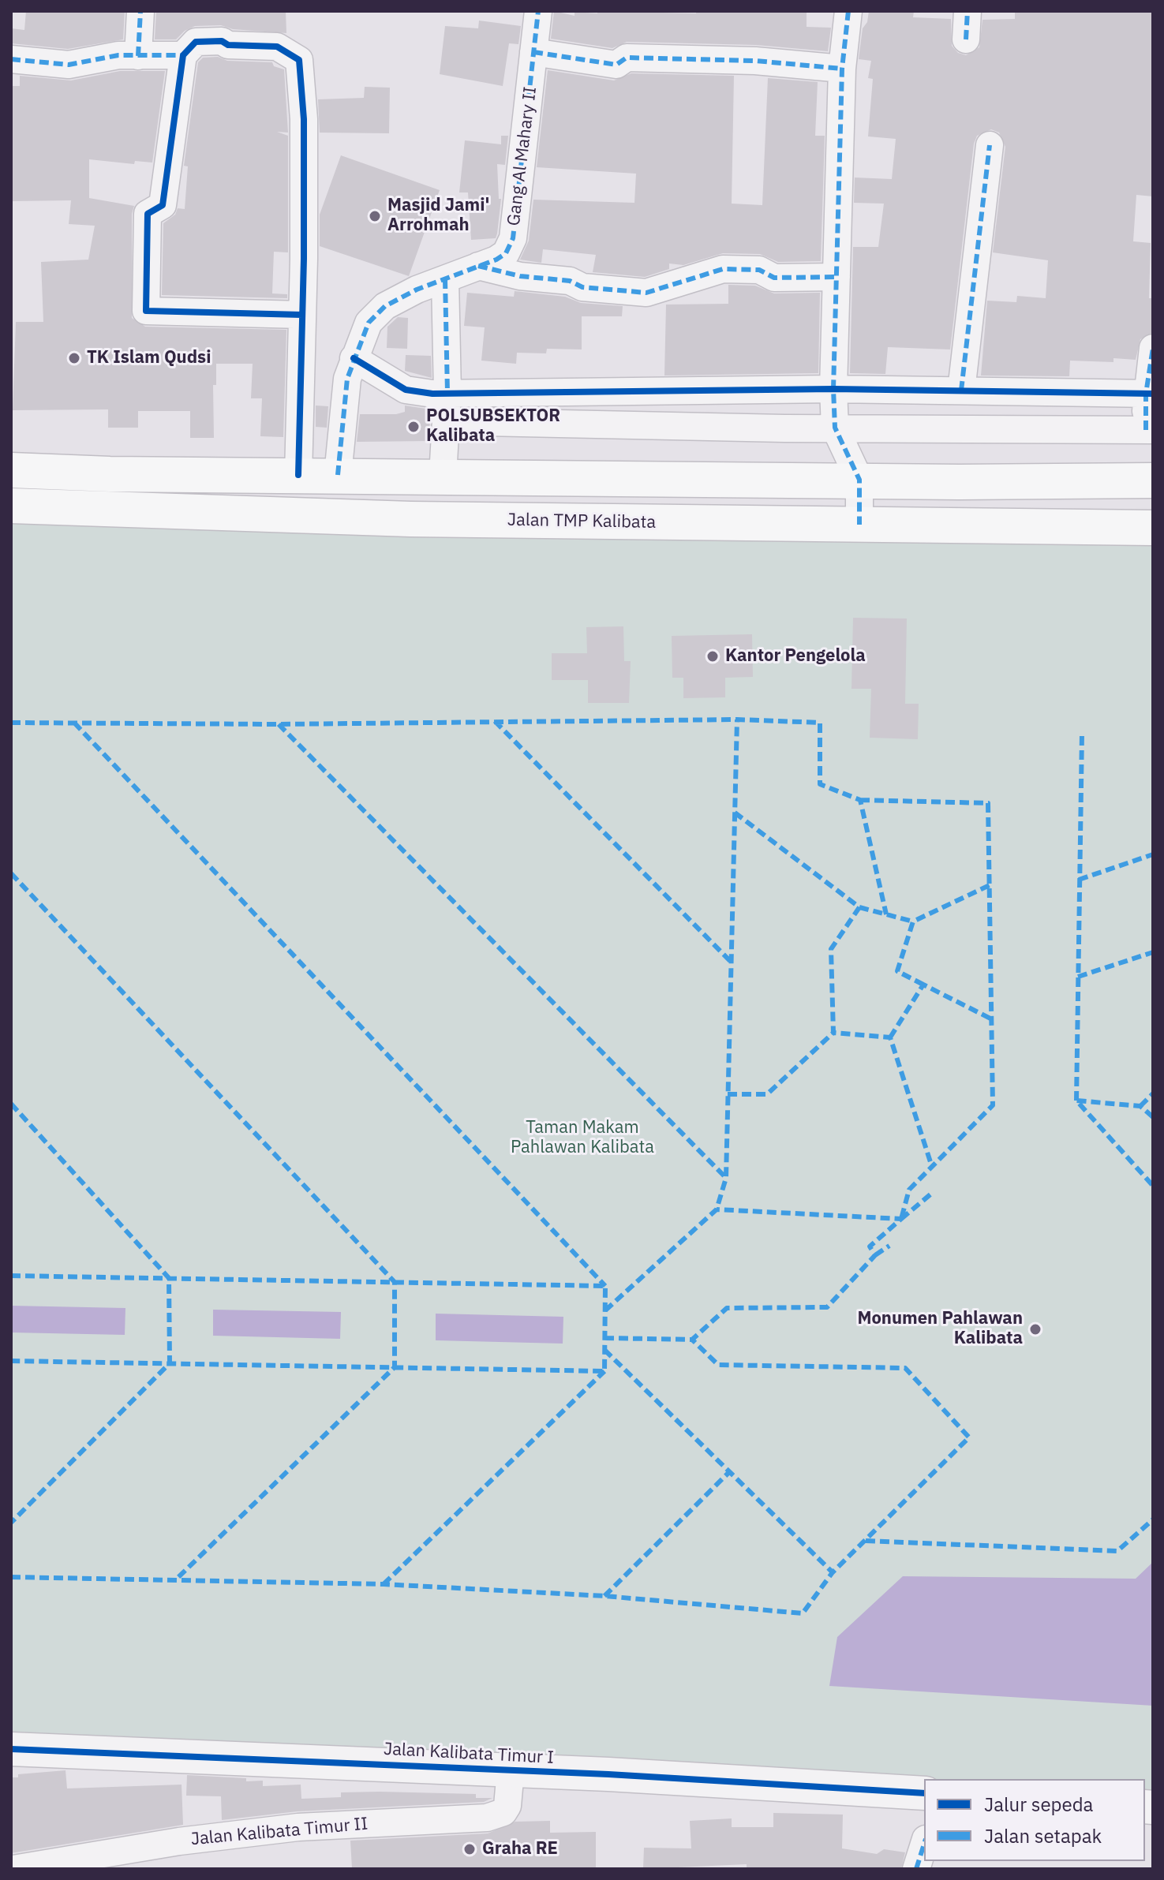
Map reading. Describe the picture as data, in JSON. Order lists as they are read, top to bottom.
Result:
{
  "streets": {
    "main road": ["Jalan TMP Kalibata"],
    "street": ["Gang Al Mahary II", "Jalan Kalibata Timur I", "Jalan Kalibata Timur II"]
  },
  "crossings": [
    ["Jalan Kalibata Timur I", "Jalan Kalibata Timur II"]
  ],
  "parks": ["Taman Makam Pahlawan Kalibata"],
  "places": [
    "Masjid Jami' Arrohmah",
    "TK Islam Qudsi",
    "POLSUBSEKTOR Kalibata",
    "Kantor Pengelola",
    "Monumen Pahlawan Kalibata",
    "Graha RE"
  ],
  "legend": ["Jalur sepeda", "Jalan setapak"]
}
